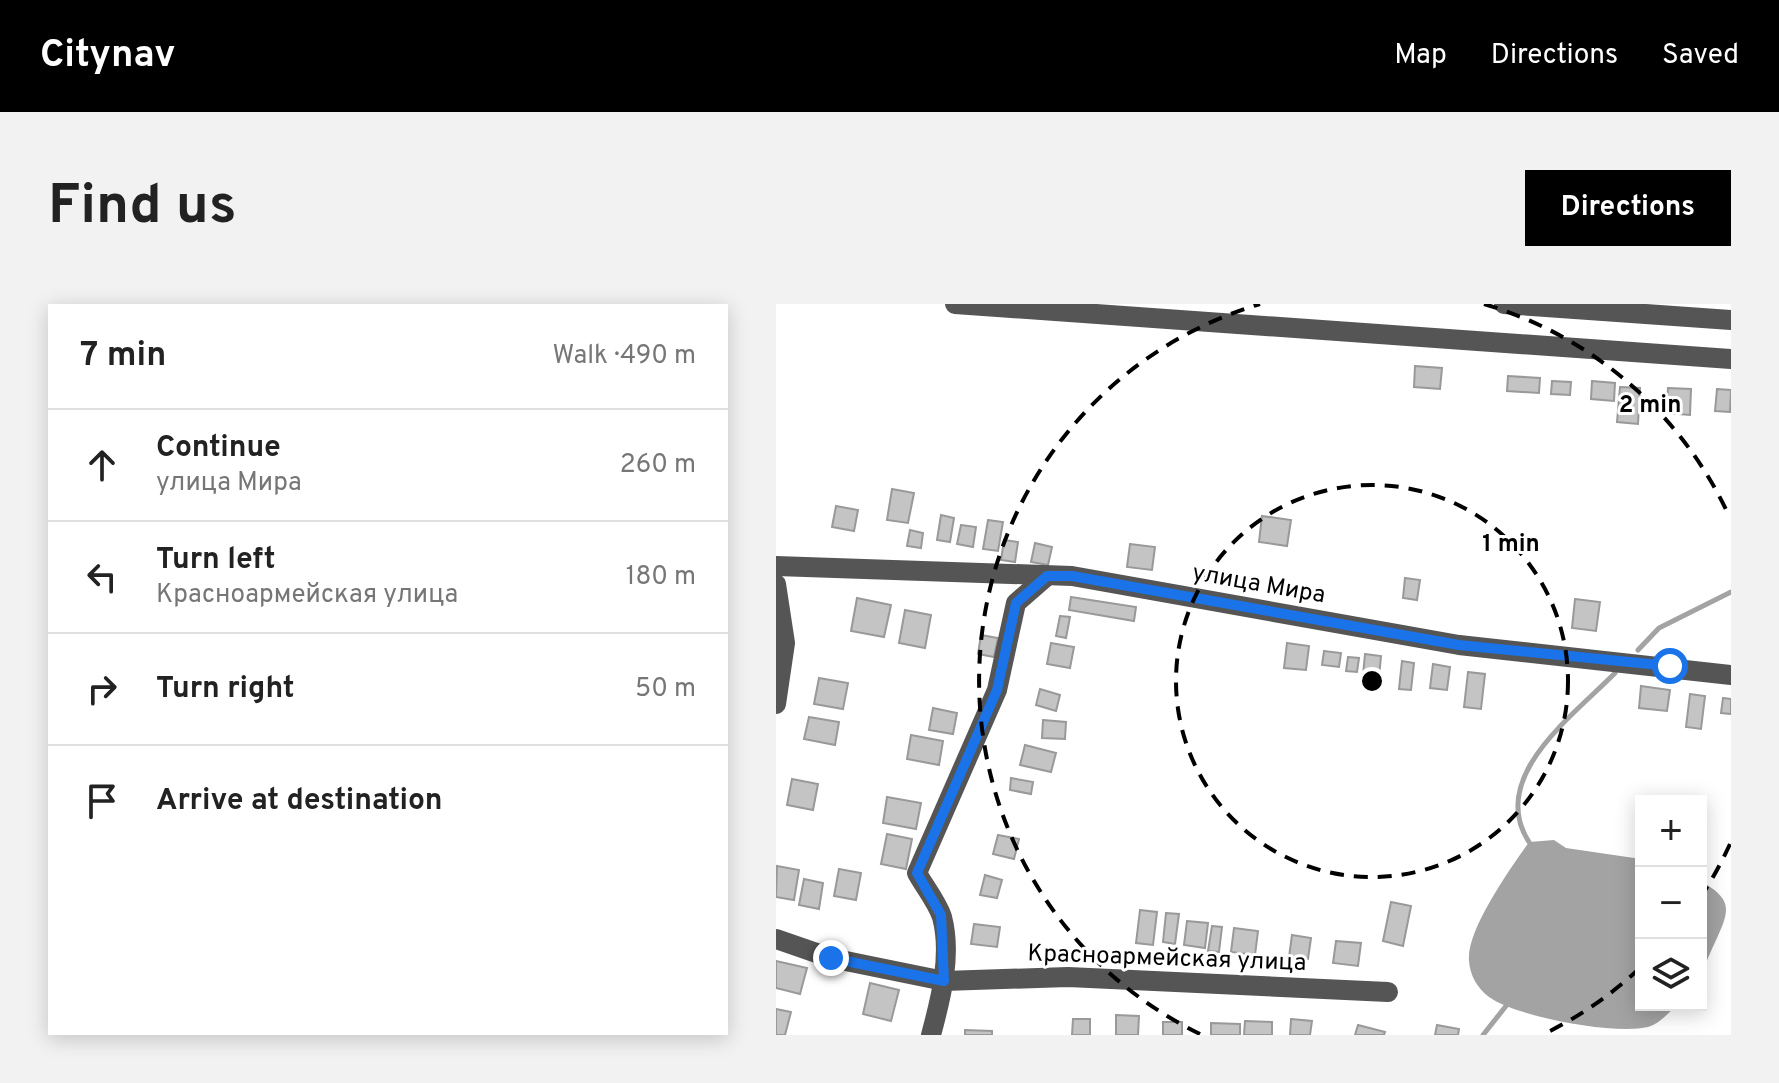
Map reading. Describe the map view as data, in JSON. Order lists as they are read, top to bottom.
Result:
{
  "streets": {
    "street": ["улица Мира", "Красноармейская улица"]
  },
  "page": {
    "header": "Citynav",
    "nav": ["Map", "Directions", "Saved"],
    "buttons": "Directions",
    "title": "Find us",
    "heading": ["7 min", "Walk · 490 m"],
    "list": [
      ["Continue", "улица Мира", "260 m"],
      ["Turn left", "Красноармейская улица", "180 m"],
      ["Turn right", "50 m"],
      "Arrive at destination"
    ],
    "map_buttons": ["+", "−"]
  },
  "rings": ["2 min", "1 min"]
}
